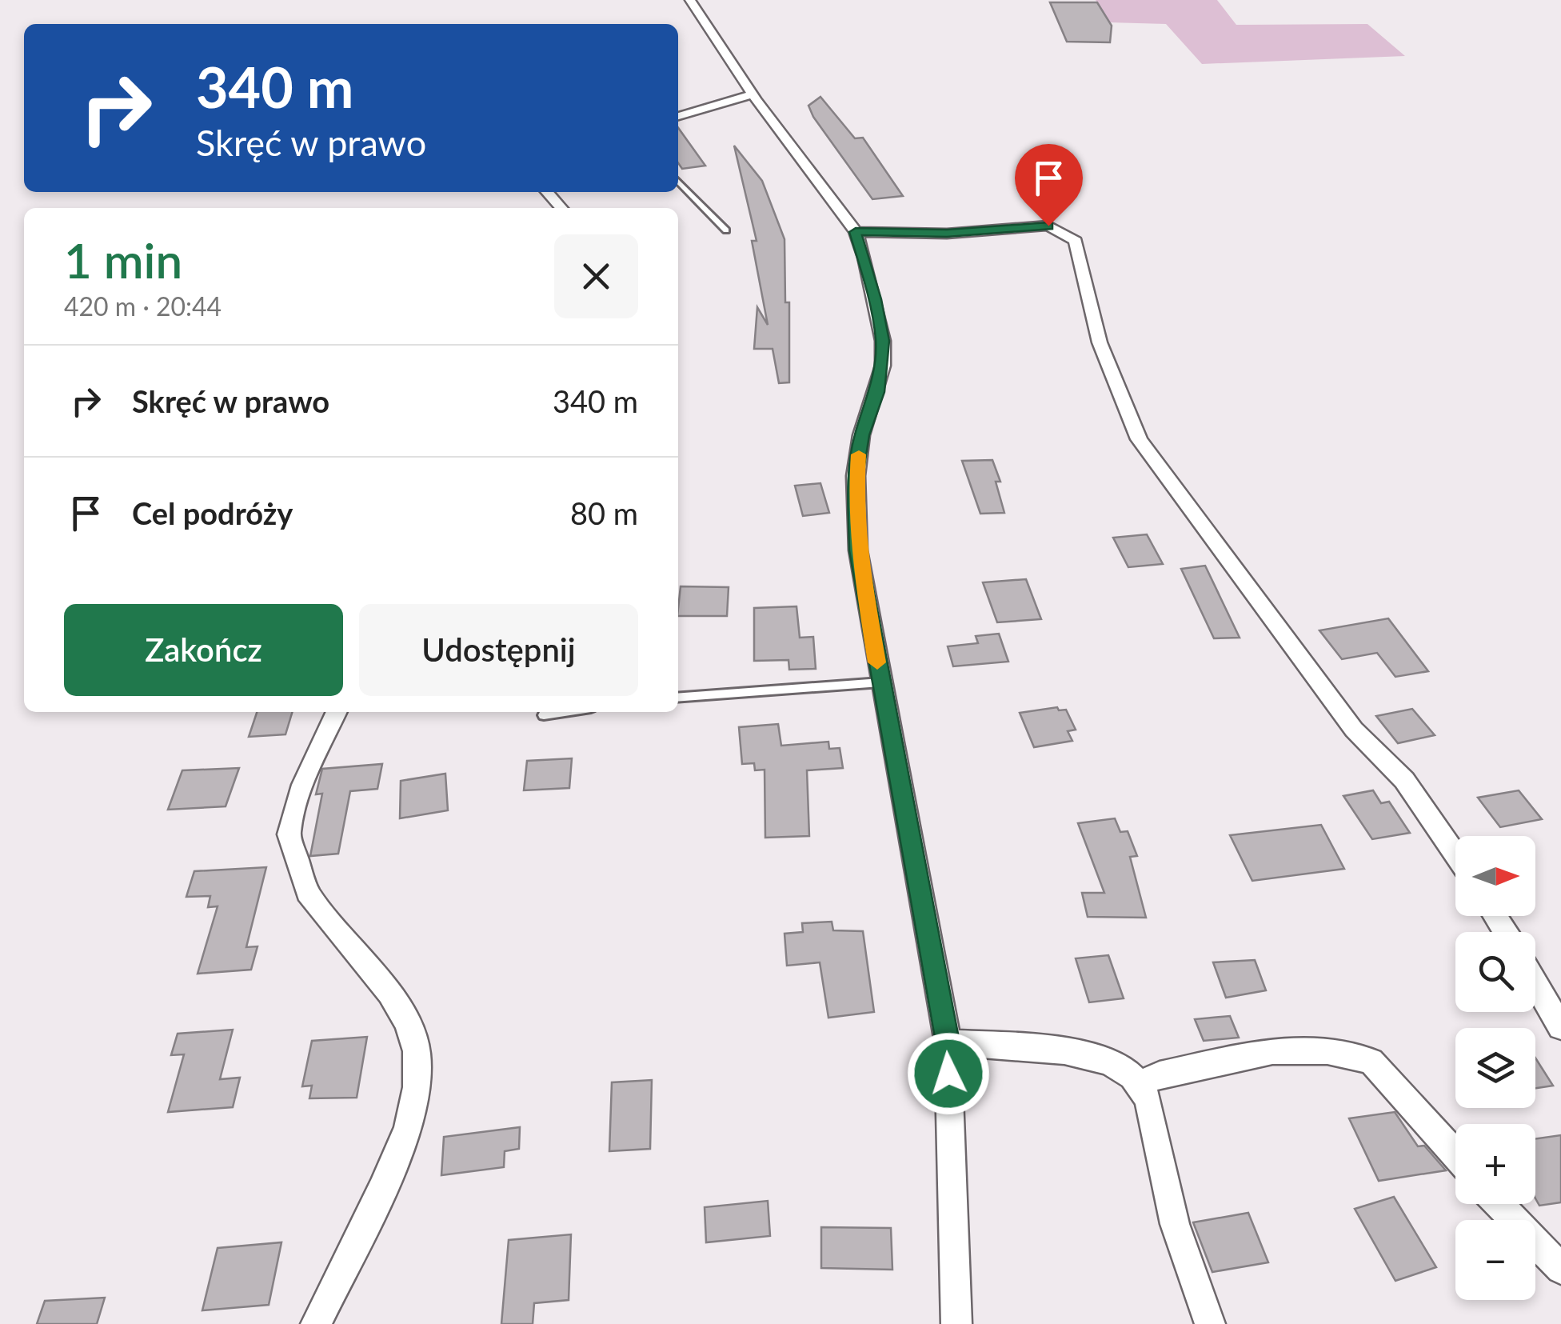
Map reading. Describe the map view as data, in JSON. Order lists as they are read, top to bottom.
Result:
{
  "north": "right",
  "page": {
    "turn": ["340 m", "Skręć w prawo"],
    "heading": ["1 min", "420 m · 20:44"],
    "list": [
      {
        "name": "Skręć w prawo",
        "value": "340 m"
      },
      {
        "name": "Cel podróży",
        "value": "80 m"
      }
    ],
    "buttons": ["Zakończ", "Udostępnij"],
    "map_buttons": ["+", "−"]
  }
}
